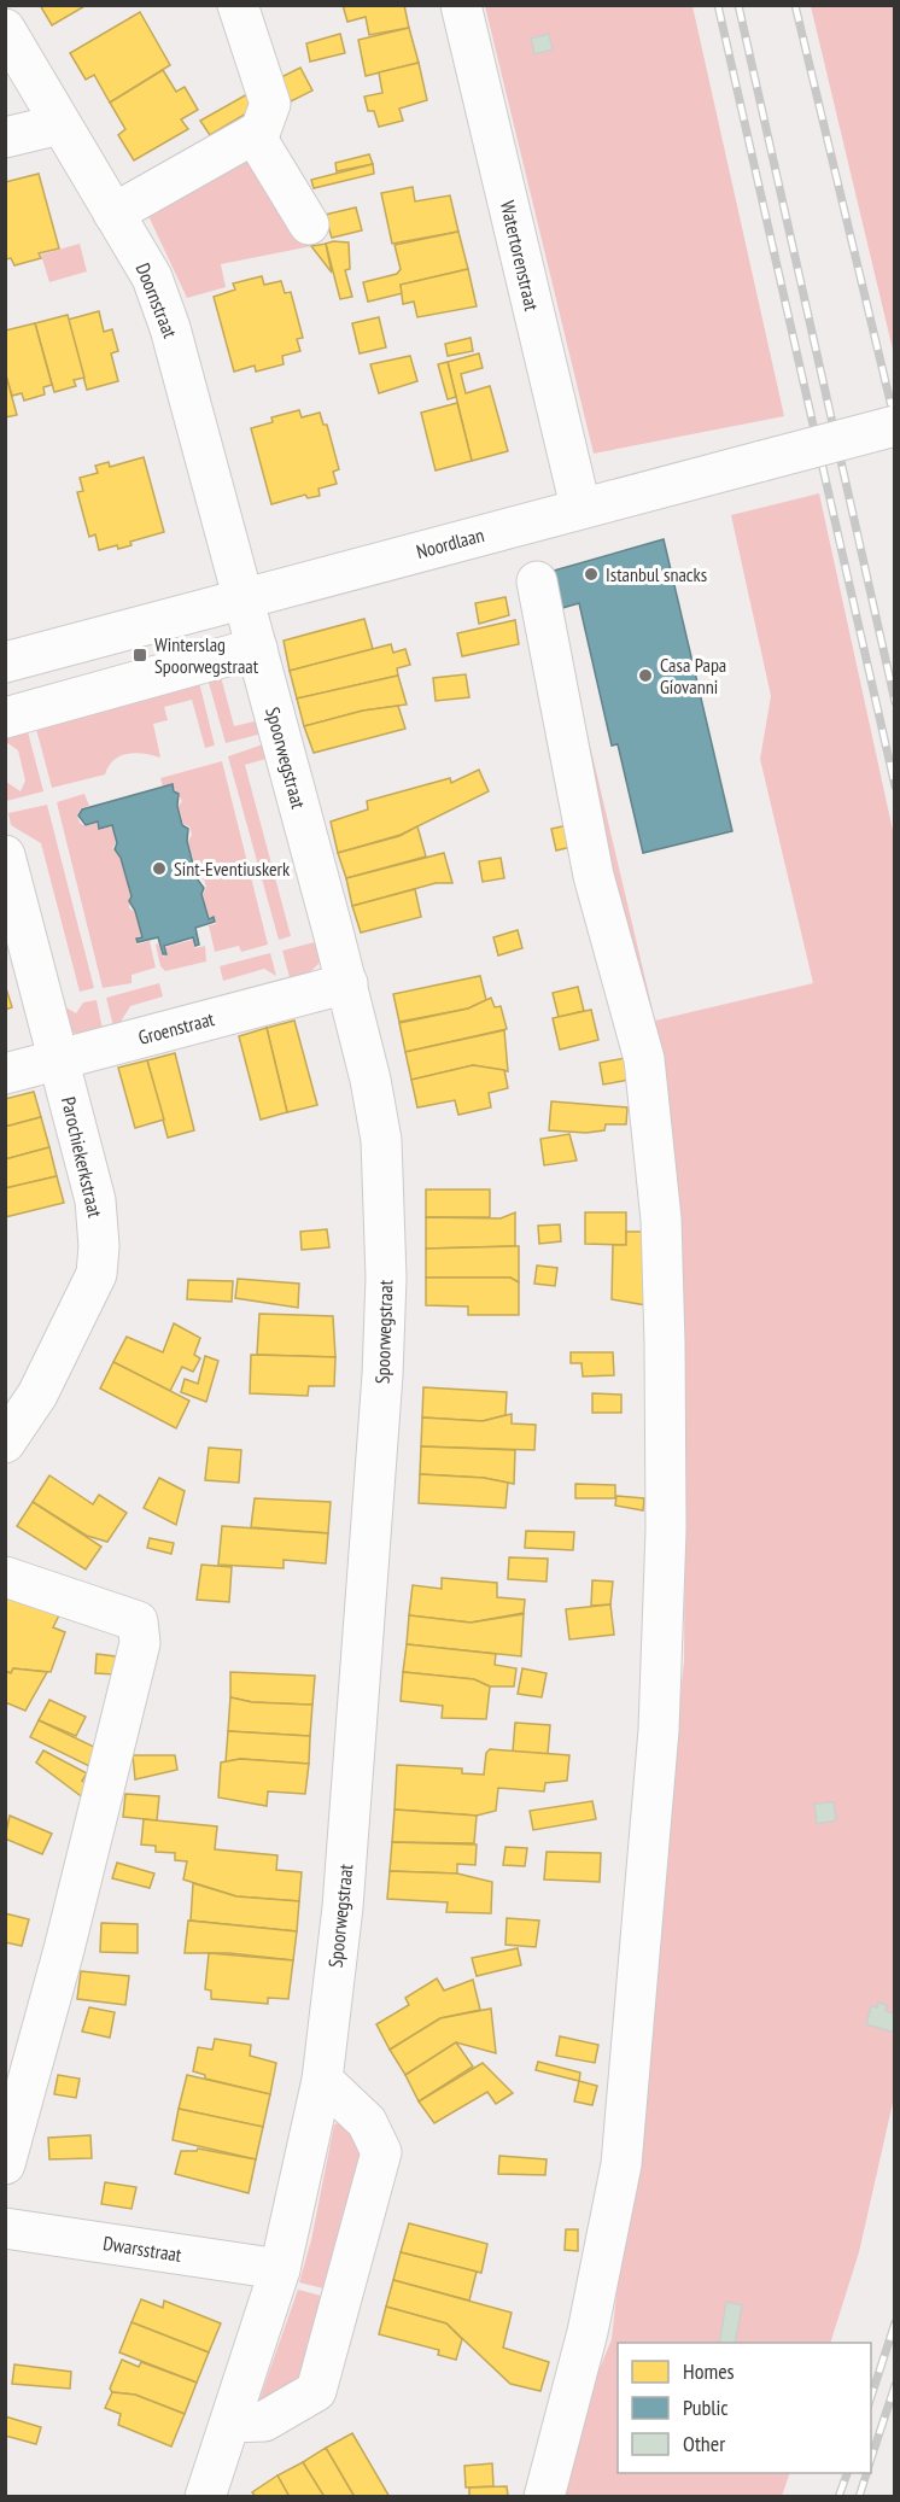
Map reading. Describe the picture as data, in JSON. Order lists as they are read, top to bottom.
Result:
{
  "streets": {
    "street": [
      "Watertorenstraat",
      "Doornstraat",
      "Noordlaan",
      "Spoorwegstraat",
      "Groenstraat",
      "Parochiekerkstraat",
      "Dwarsstraat"
    ]
  },
  "crossings": [
    ["Watertorenstraat", "Noordlaan"],
    ["Doornstraat", "Noordlaan"],
    ["Doornstraat", "Spoorwegstraat"],
    ["Noordlaan", "Spoorwegstraat"],
    ["Spoorwegstraat", "Groenstraat"],
    ["Spoorwegstraat", "Dwarsstraat"],
    ["Groenstraat", "Parochiekerkstraat"]
  ],
  "places": {
    "other": ["Istanbul snacks", "Casa Papa Giovanni", "Sint-Eventiuskerk"],
    "transit": ["Winterslag Spoorwegstraat"]
  },
  "legend": ["Homes", "Public", "Other"]
}
